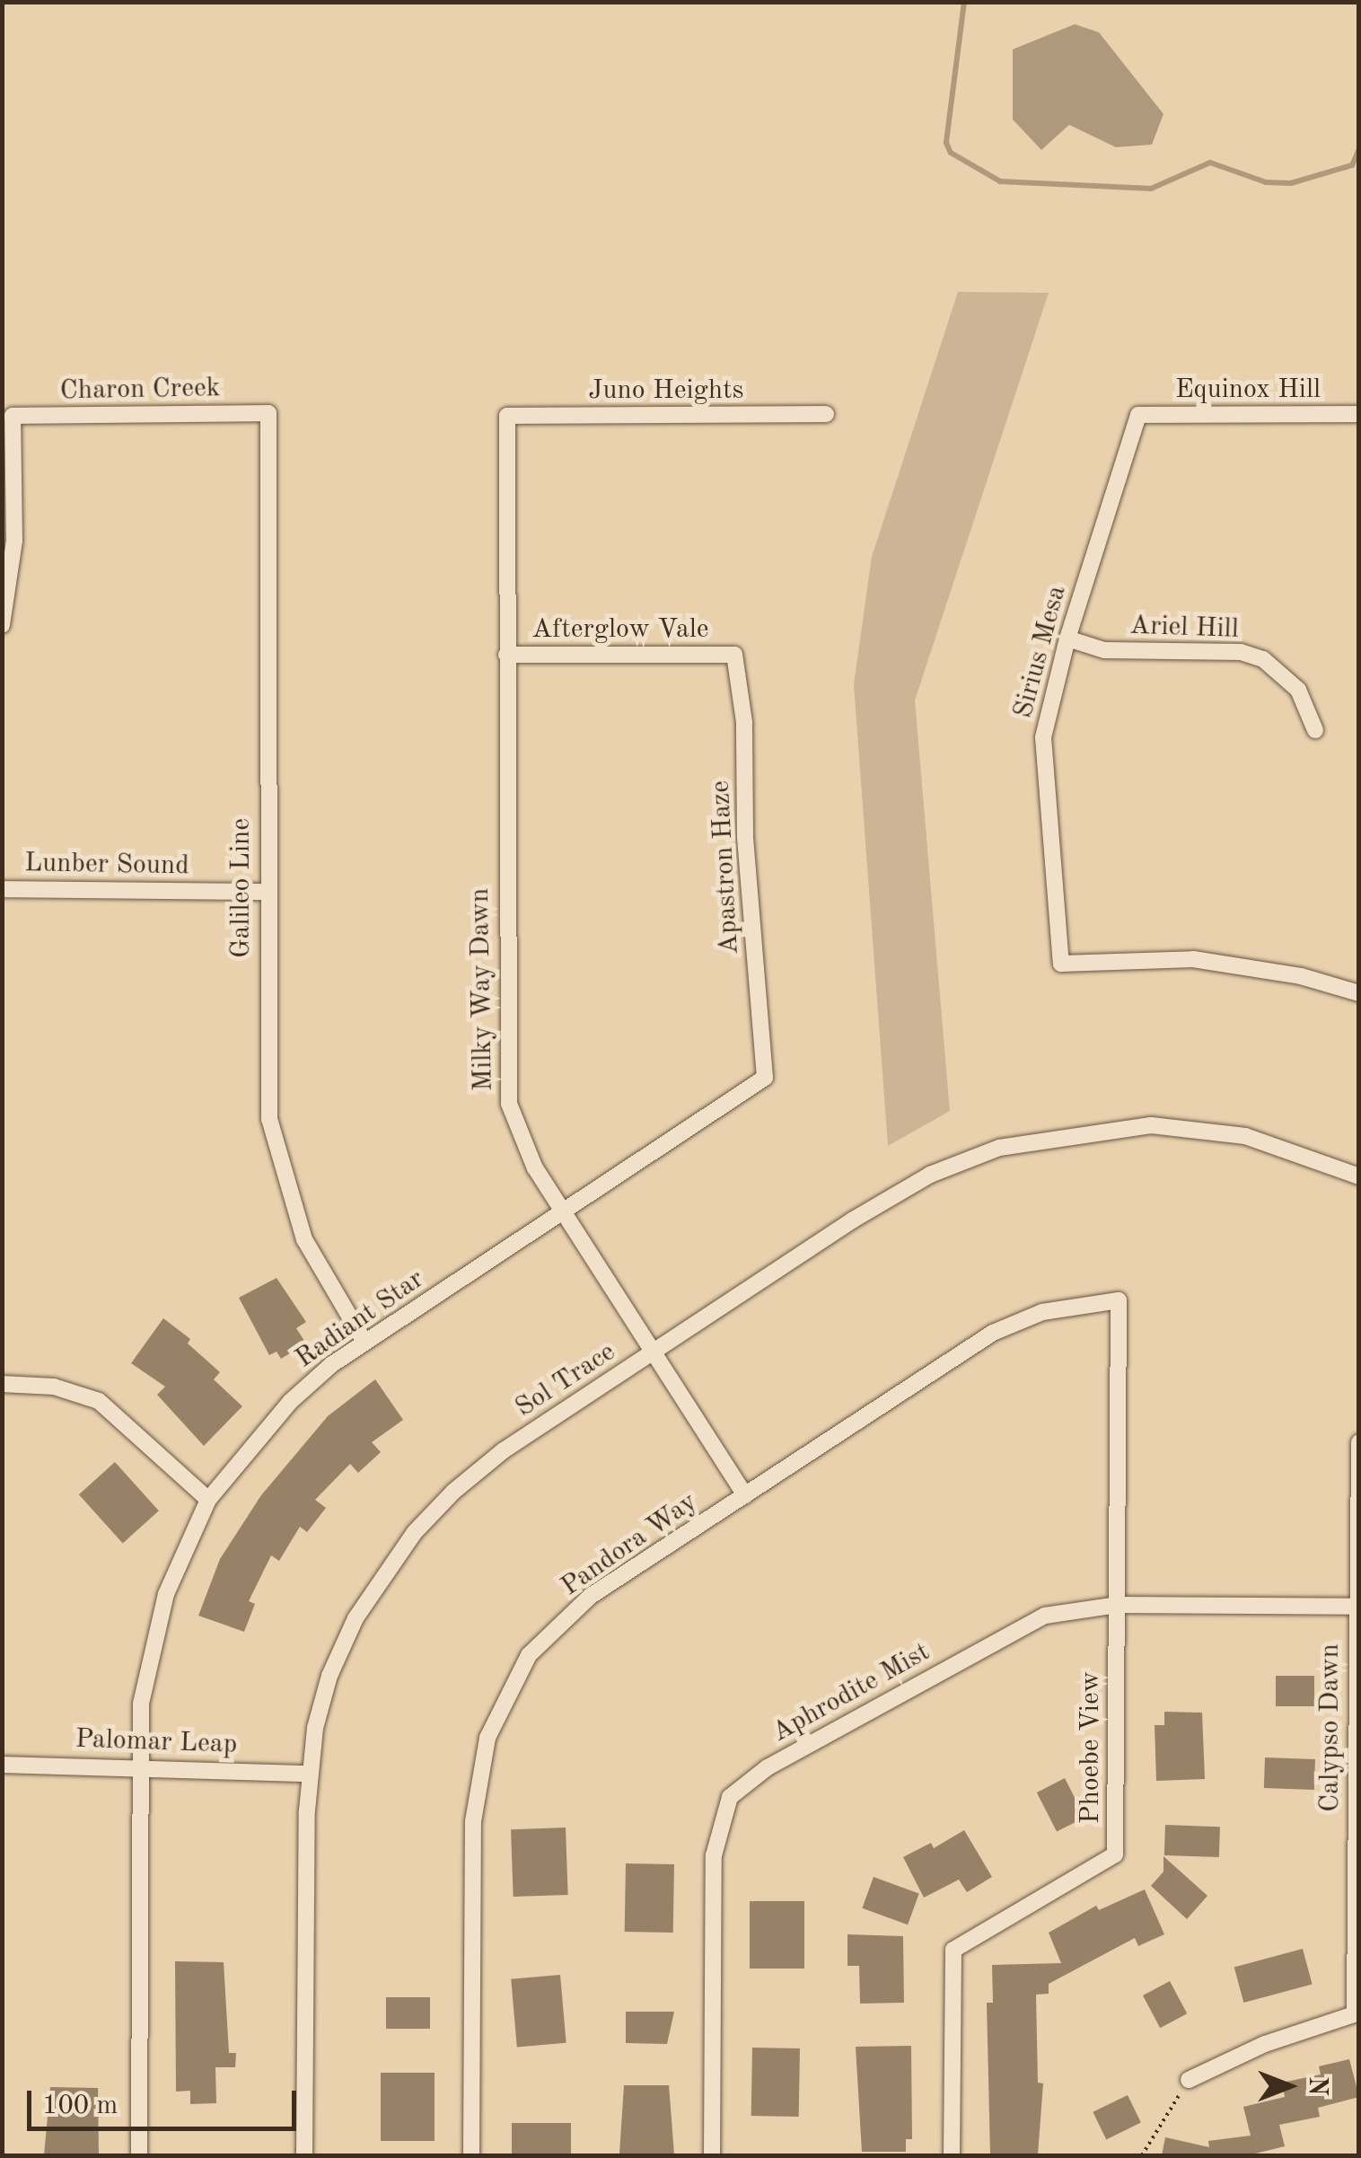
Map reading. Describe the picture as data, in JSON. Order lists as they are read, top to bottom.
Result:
{
  "streets": {
    "street": [
      "Charon Creek",
      "Equinox Hill",
      "Juno Heights",
      "Ariel Hill",
      "Afterglow Vale",
      "Sirius Mesa",
      "Lunber Sound",
      "Apastron Haze",
      "Galileo Line",
      "Milky Way Dawn",
      "Radiant Star",
      "Sol Trace",
      "Pandora Way",
      "Aphrodite Mist",
      "Calypso Dawn",
      "Palomar Leap",
      "Phoebe View"
    ]
  },
  "crossings": [
    ["Charon Creek", "Galileo Line"],
    ["Equinox Hill", "Sirius Mesa"],
    ["Juno Heights", "Milky Way Dawn"],
    ["Ariel Hill", "Sirius Mesa"],
    ["Afterglow Vale", "Apastron Haze"],
    ["Afterglow Vale", "Milky Way Dawn"],
    ["Lunber Sound", "Galileo Line"],
    ["Apastron Haze", "Radiant Star"],
    ["Galileo Line", "Radiant Star"],
    ["Milky Way Dawn", "Radiant Star"],
    ["Milky Way Dawn", "Sol Trace"],
    ["Milky Way Dawn", "Pandora Way"],
    ["Radiant Star", "Palomar Leap"],
    ["Sol Trace", "Palomar Leap"],
    ["Pandora Way", "Phoebe View"],
    ["Aphrodite Mist", "Calypso Dawn"],
    ["Aphrodite Mist", "Phoebe View"]
  ],
  "scale_bar": "100 m",
  "north": "right"
}
